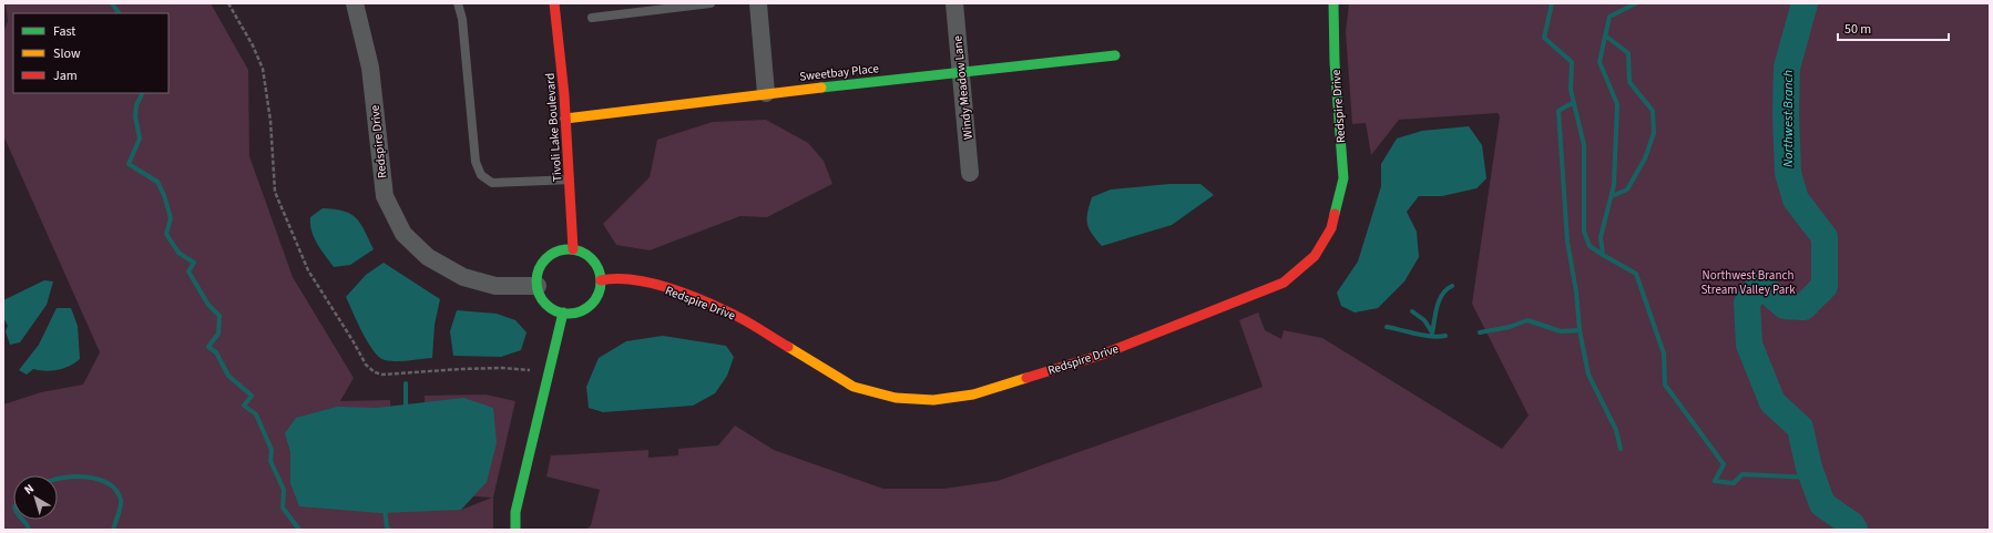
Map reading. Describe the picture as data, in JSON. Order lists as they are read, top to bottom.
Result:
{
  "streets": {
    "street": [
      "Sweetbay Place",
      "Windy Meadow Lane",
      "Redspire Drive",
      "Tivoli Lake Boulevard"
    ]
  },
  "crossings": [
    ["Sweetbay Place", "Windy Meadow Lane"],
    ["Sweetbay Place", "Tivoli Lake Boulevard"],
    ["Redspire Drive", "Tivoli Lake Boulevard"]
  ],
  "water": ["Northwest Branch"],
  "parks": ["Northwest Branch Stream Valley Park"],
  "legend": ["Fast", "Slow", "Jam"],
  "scale_bar": "50 m",
  "north": "top left"
}
